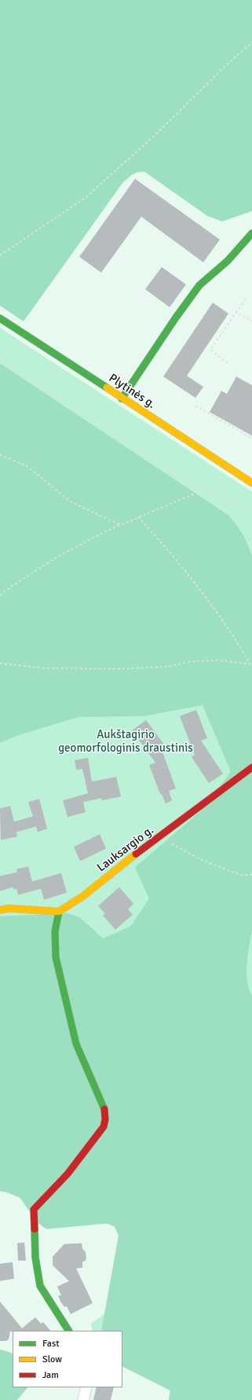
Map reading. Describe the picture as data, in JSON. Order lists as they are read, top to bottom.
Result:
{
  "streets": {
    "street": ["Plytinės g.", "Lauksargio g."]
  },
  "parks": ["Aukštagirio geomorfologinis draustinis"],
  "legend": ["Fast", "Slow", "Jam"]
}
